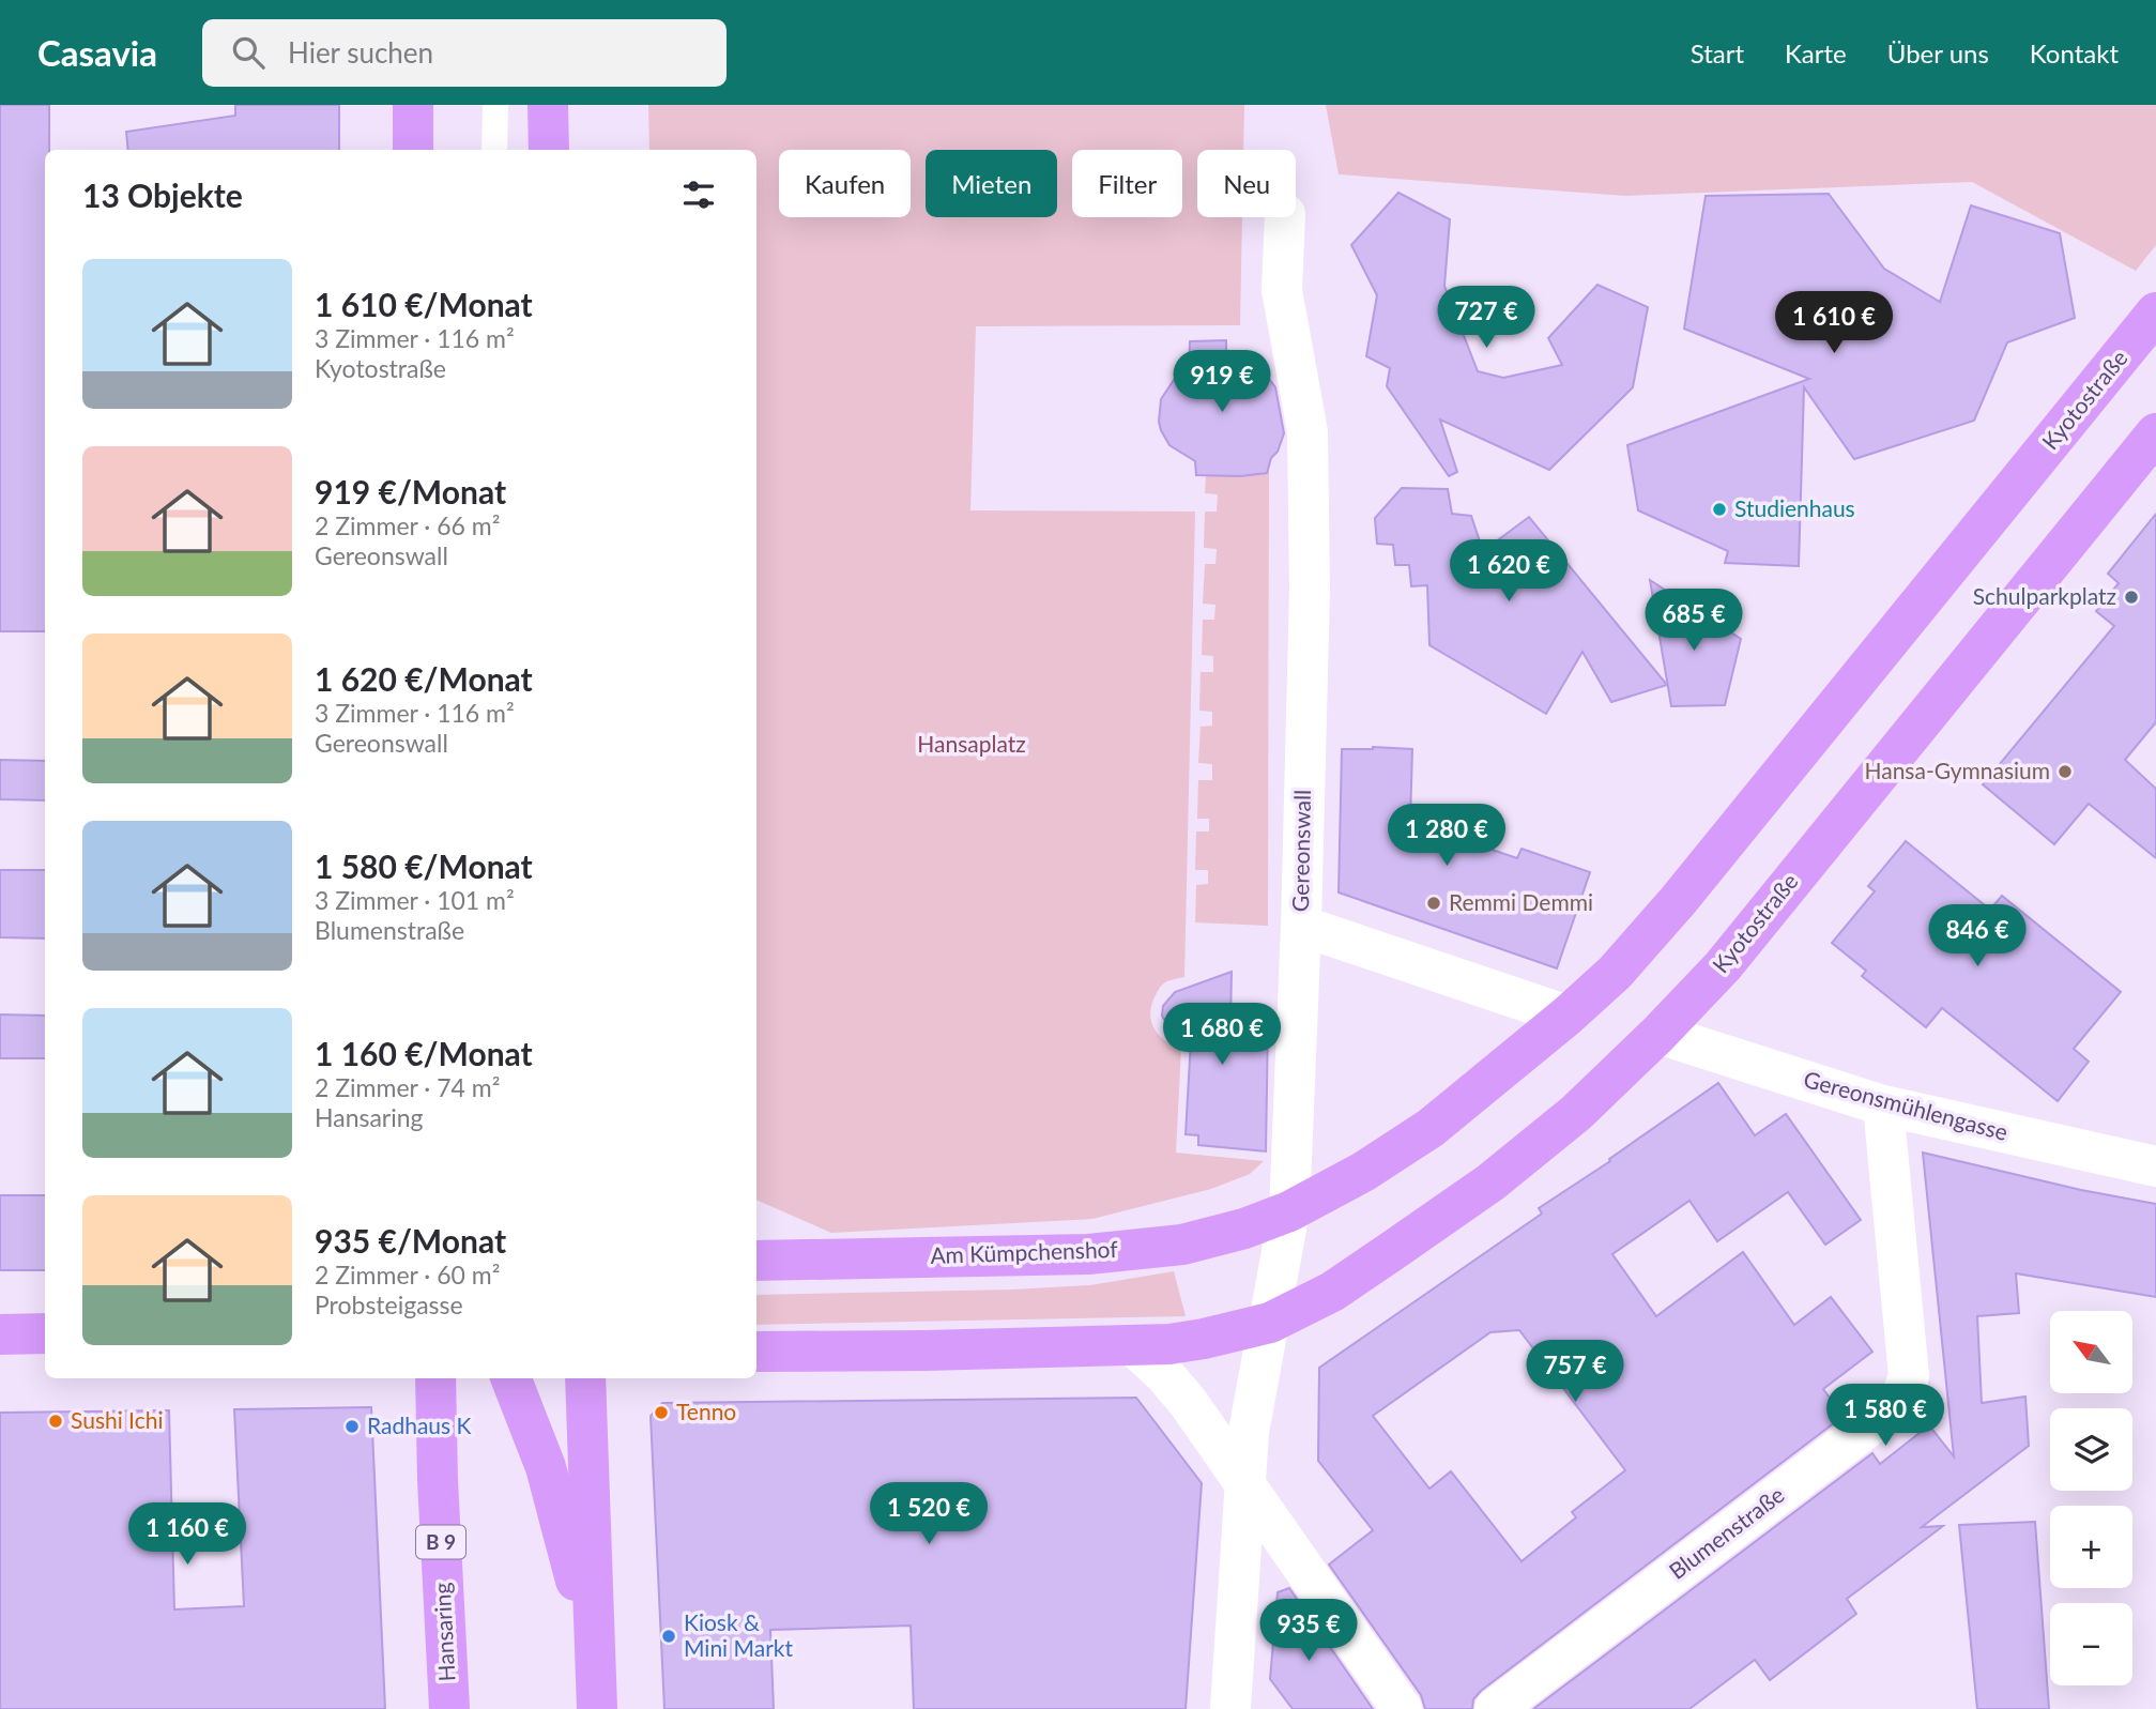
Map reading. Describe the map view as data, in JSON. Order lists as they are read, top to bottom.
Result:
{
  "streets": {
    "main road": [
      "Kyotostraße",
      "Am Kümpchenshof",
      "B 9",
      "Hansaring"
    ],
    "street": ["Gereonswall", "Gereonsmühlengasse", "Blumenstraße"]
  },
  "crossings": [
    ["Kyotostraße", "Gereonswall"],
    ["Kyotostraße", "Gereonsmühlengasse"],
    ["Kyotostraße", "Am Kümpchenshof"],
    ["Gereonswall", "Am Kümpchenshof"],
    ["Gereonsmühlengasse", "Blumenstraße"]
  ],
  "parks": ["Hansaplatz"],
  "places": [
    "Studienhaus",
    "Schulparkplatz",
    "Hansa-Gymnasium",
    "Remmi Demmi",
    "Tenno",
    "Sushi Ichi",
    "Radhaus K",
    "Kiosk & Mini Markt"
  ],
  "north": "top left",
  "page": {
    "header": "Casavia",
    "search": "Hier suchen",
    "nav": [
      "Start",
      "Karte",
      "Über uns",
      "Kontakt"
    ],
    "chip": [
      "Kaufen",
      "Mieten",
      "Filter",
      "Neu"
    ],
    "heading": "13 Objekte",
    "list": [
      {
        "name": "1 610 €/Monat",
        "note": "3 Zimmer · 116 m² · Kyotostraße"
      },
      {
        "name": "919 €/Monat",
        "note": "2 Zimmer · 66 m² · Gereonswall"
      },
      {
        "name": "1 620 €/Monat",
        "note": "3 Zimmer · 116 m² · Gereonswall"
      },
      {
        "name": "1 580 €/Monat",
        "note": "3 Zimmer · 101 m² · Blumenstraße"
      },
      {
        "name": "1 160 €/Monat",
        "note": "2 Zimmer · 74 m² · Hansaring"
      },
      {
        "name": "935 €/Monat",
        "note": "2 Zimmer · 60 m² · Probsteigasse"
      }
    ],
    "price": [
      "727 €",
      "1 610 €",
      "919 €",
      "1 620 €",
      "685 €",
      "1 280 €",
      "846 €",
      "1 680 €",
      "757 €",
      "1 580 €",
      "1 520 €",
      "1 160 €",
      "935 €"
    ],
    "map_buttons": ["+", "−"]
  }
}
